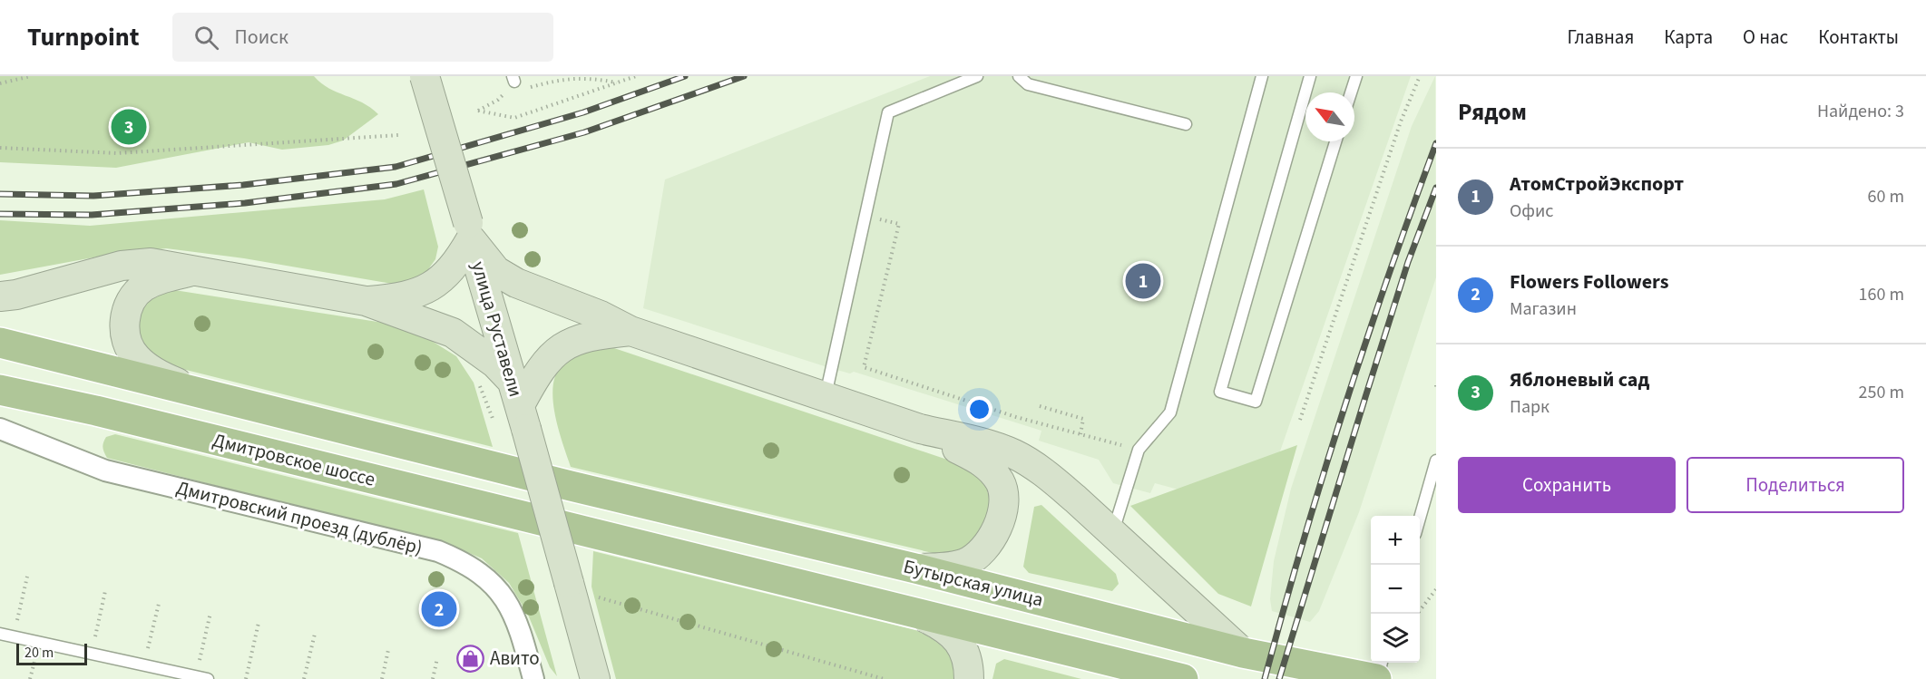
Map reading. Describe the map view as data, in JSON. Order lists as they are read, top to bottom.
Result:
{
  "streets": {
    "main road": ["улица Руставели", "Дмитровское шоссе", "Бутырская улица"],
    "street": ["Дмитровский проезд (дублёр)"]
  },
  "places": {
    "shop": ["Авито"]
  },
  "scale_bar": "20 m",
  "north": "top left",
  "page": {
    "header": "Turnpoint",
    "search": "Поиск",
    "nav": [
      "Главная",
      "Карта",
      "О нас",
      "Контакты"
    ],
    "heading": ["Рядом", "Найдено: 3"],
    "pins": ["3", "1", "2"],
    "list": [
      {
        "mark": "1",
        "name": "АтомСтройЭкспорт",
        "note": "Офис",
        "value": "60 m"
      },
      {
        "mark": "2",
        "name": "Flowers Followers",
        "note": "Магазин",
        "value": "160 m"
      },
      {
        "mark": "3",
        "name": "Яблоневый сад",
        "note": "Парк",
        "value": "250 m"
      }
    ],
    "buttons": ["Сохранить", "Поделиться"],
    "map_buttons": ["+", "−"],
    "scale": "20 m"
  }
}
